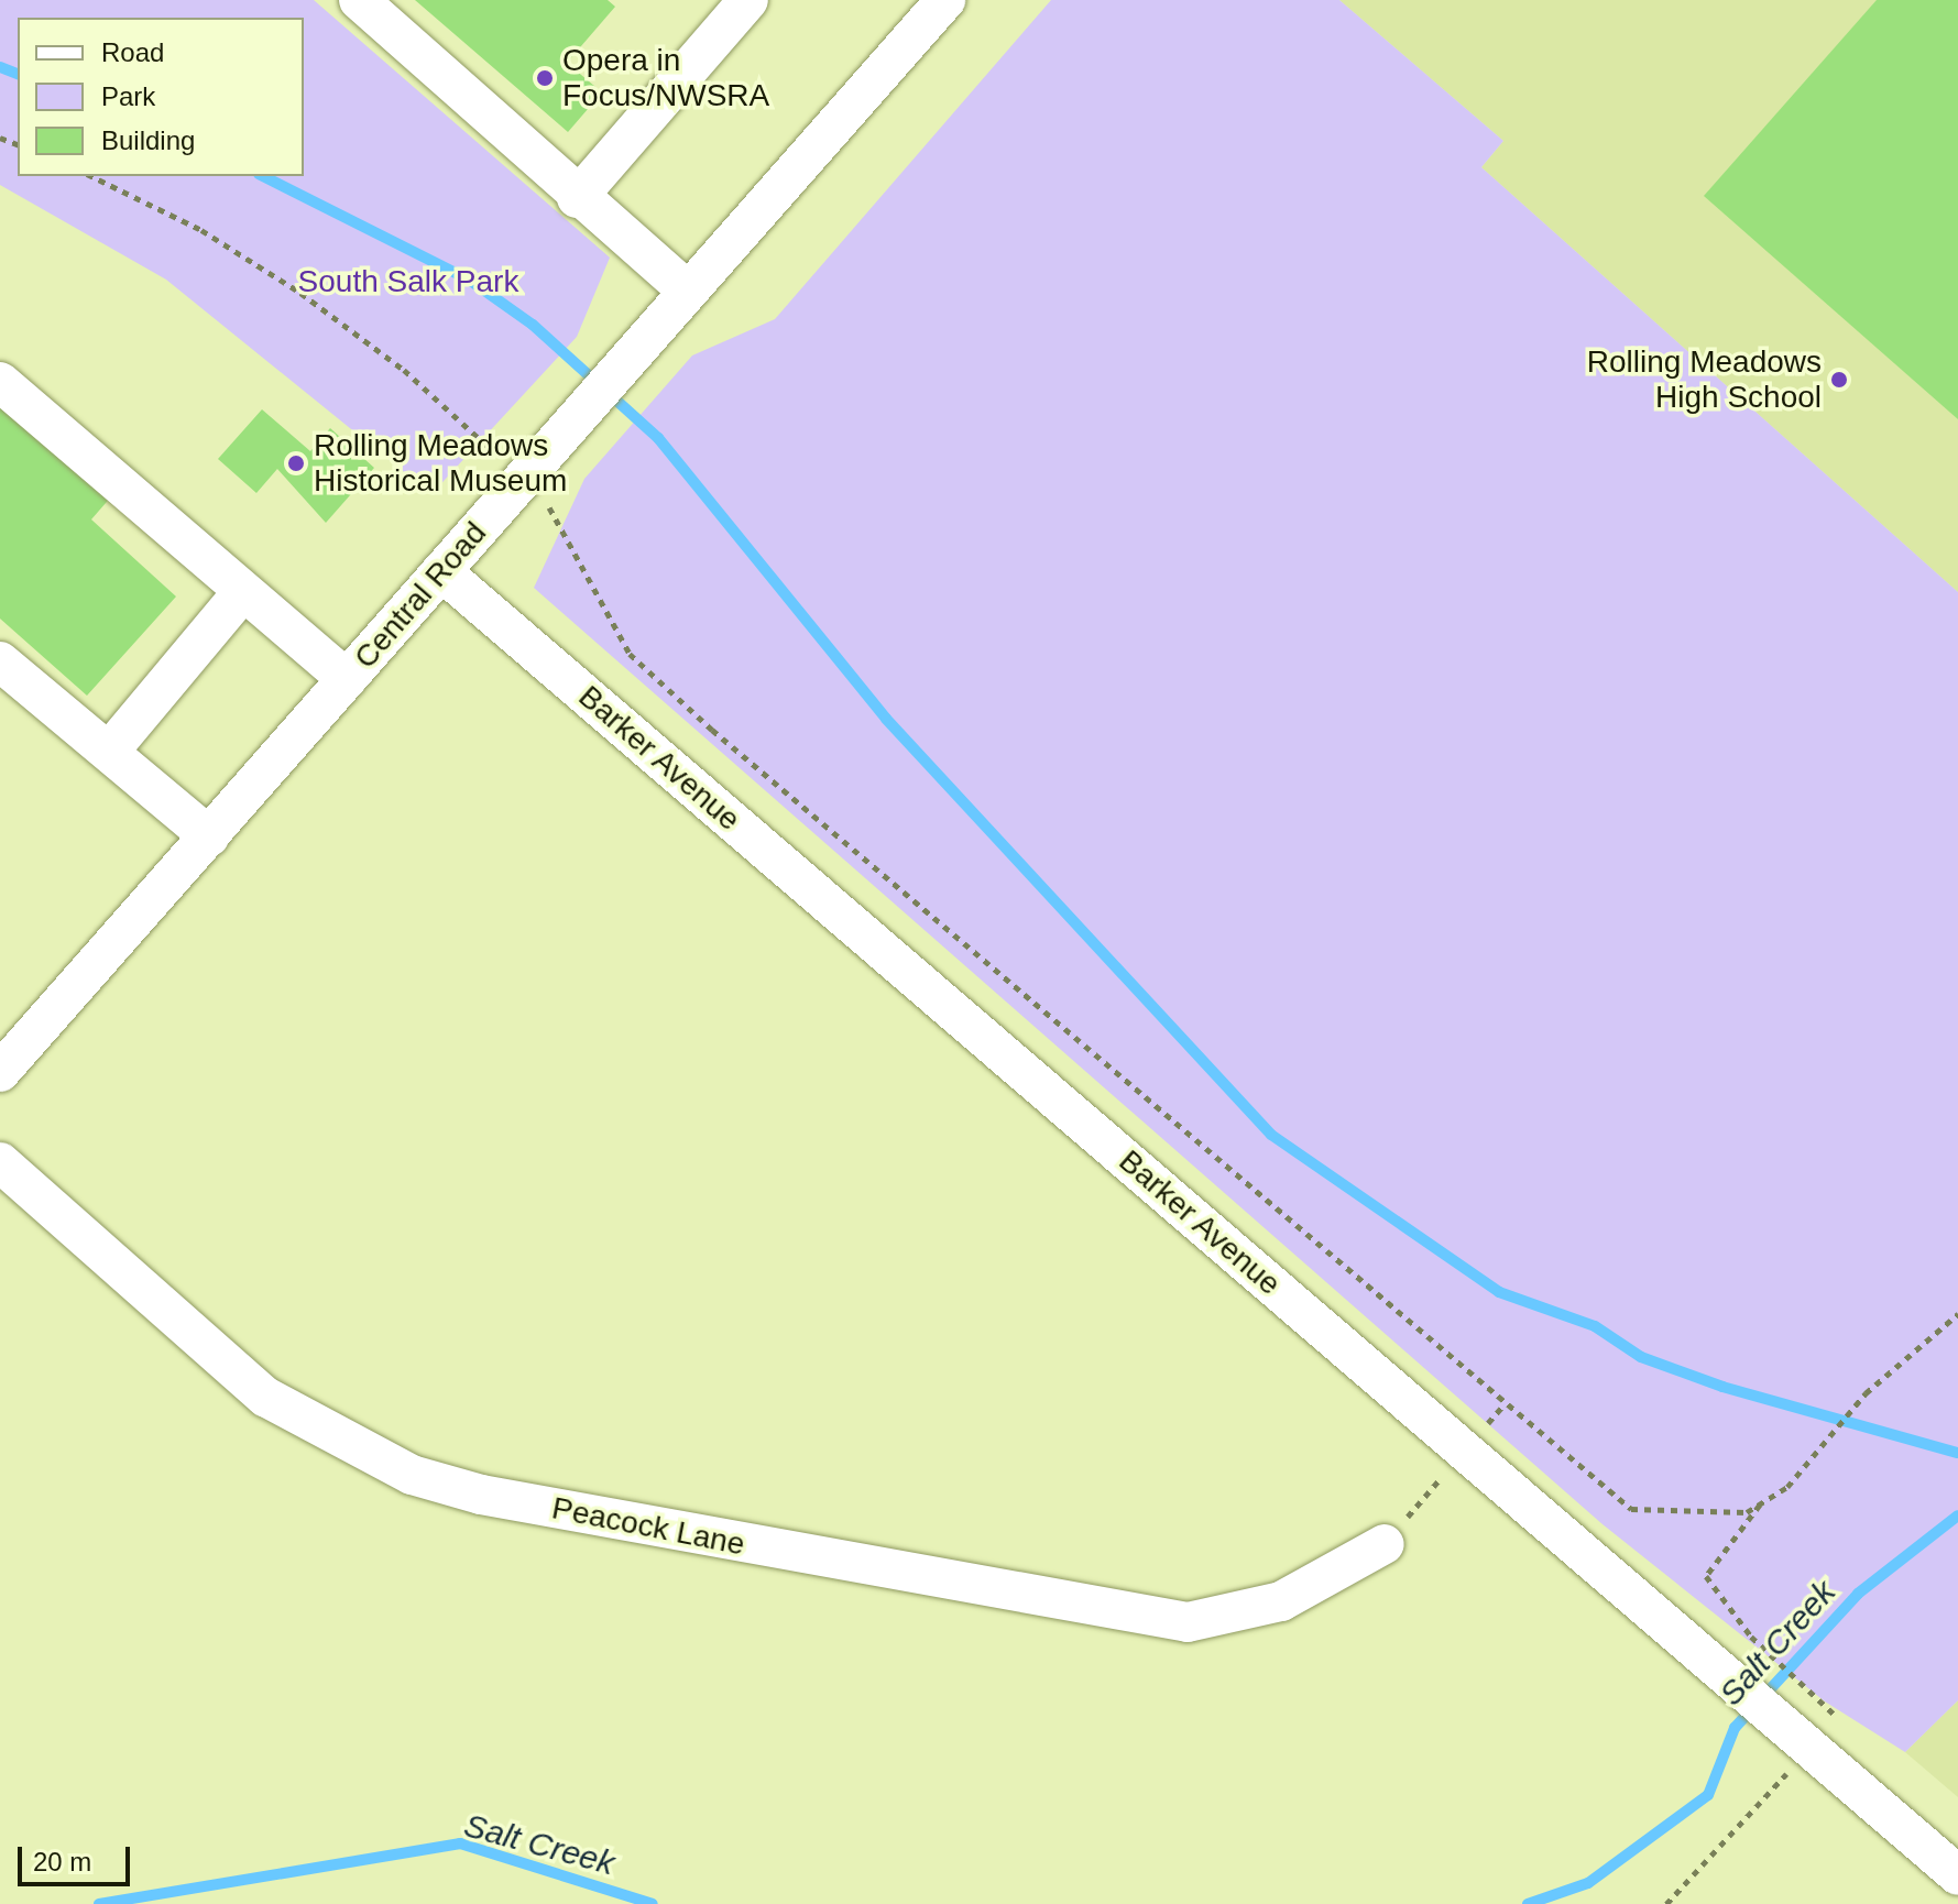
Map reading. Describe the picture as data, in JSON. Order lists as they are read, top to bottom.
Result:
{
  "streets": {
    "street": ["Central Road", "Barker Avenue", "Peacock Lane"]
  },
  "crossings": [
    ["Central Road", "Barker Avenue"]
  ],
  "water": ["Salt Creek"],
  "parks": ["South Salk Park"],
  "places": ["Opera in Focus/NWSRA", "Rolling Meadows High School", "Rolling Meadows Historical Museum"],
  "legend": ["Road", "Park", "Building"],
  "scale_bar": "20 m"
}
